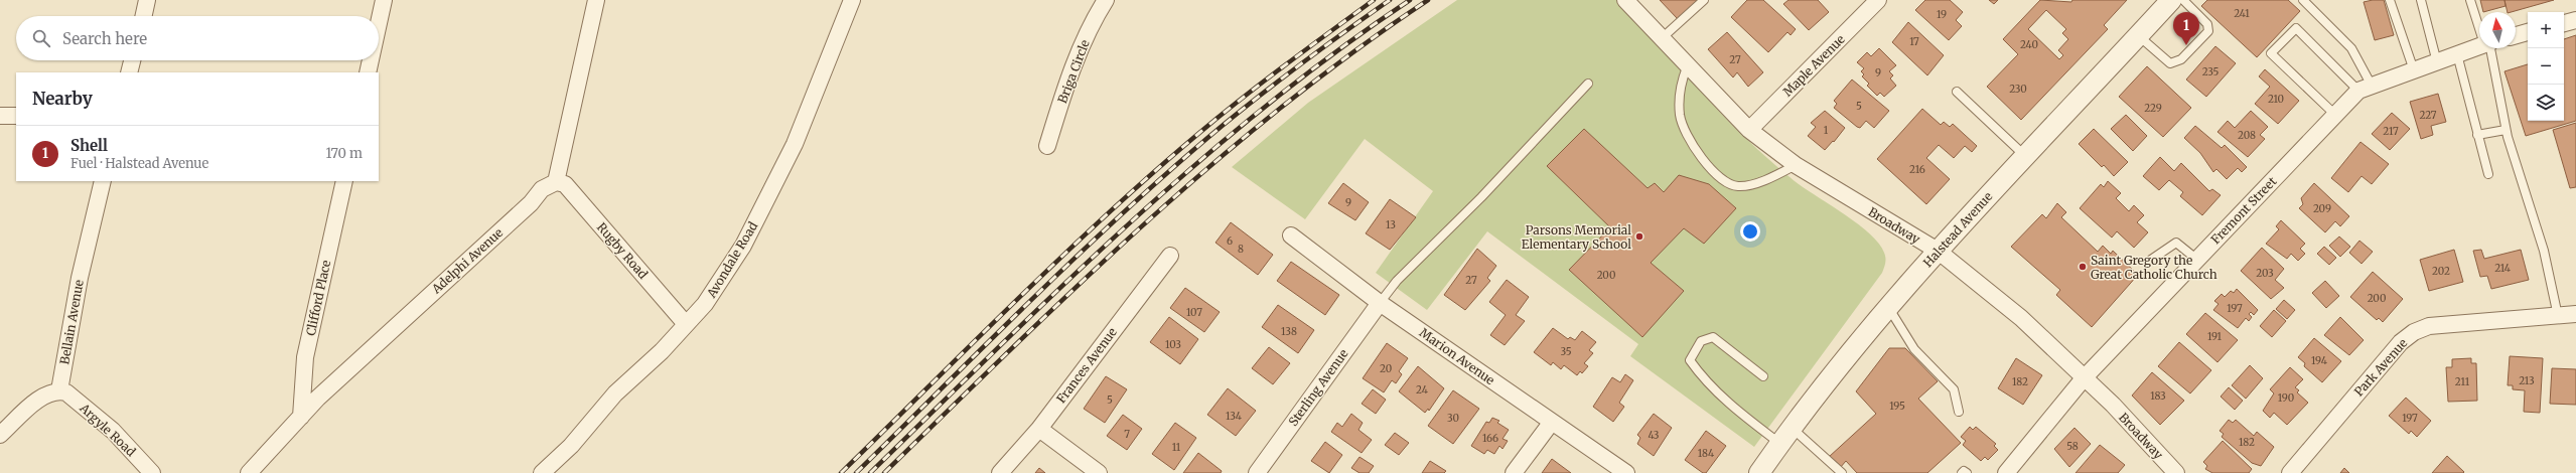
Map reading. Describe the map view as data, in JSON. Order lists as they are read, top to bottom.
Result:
{
  "streets": {
    "street": [
      "Maple Avenue",
      "Briga Circle",
      "Fremont Street",
      "Broadway",
      "Halstead Avenue",
      "Rugby Road",
      "Avondale Road",
      "Adelphi Avenue",
      "Clifford Place",
      "Bellain Avenue",
      "Marion Avenue",
      "Frances Avenue",
      "Park Avenue",
      "Sterling Avenue",
      "Argyle Road"
    ]
  },
  "crossings": [
    ["Maple Avenue", "Broadway"],
    ["Fremont Street", "Broadway"],
    ["Broadway", "Halstead Avenue"],
    ["Rugby Road", "Avondale Road"],
    ["Rugby Road", "Adelphi Avenue"],
    ["Adelphi Avenue", "Clifford Place"],
    ["Bellain Avenue", "Argyle Road"],
    ["Marion Avenue", "Sterling Avenue"]
  ],
  "places": ["Parsons Memorial Elementary School", "Saint Gregory the Great Catholic Church"],
  "house_numbers": [
    "241",
    "19",
    "17",
    "240",
    "27",
    "235",
    "9",
    "230",
    "210",
    "5",
    "229",
    "227",
    "1",
    "217",
    "208",
    "216",
    "9",
    "209",
    "13",
    "6",
    "8",
    "214",
    "202",
    "203",
    "200",
    "27",
    "200",
    "197",
    "107",
    "138",
    "191",
    "103",
    "35",
    "194",
    "20",
    "213",
    "182",
    "211",
    "24",
    "183",
    "190",
    "5",
    "195",
    "134",
    "30",
    "197",
    "7",
    "43",
    "166",
    "182",
    "58",
    "11",
    "184"
  ],
  "north": "top",
  "page": {
    "map_buttons": ["+", "−"],
    "pins": "1",
    "search": "Search here",
    "heading": "Nearby",
    "list": [
      {
        "mark": "1",
        "name": "Shell",
        "note": "Fuel · Halstead Avenue",
        "value": "170 m"
      }
    ]
  }
}
